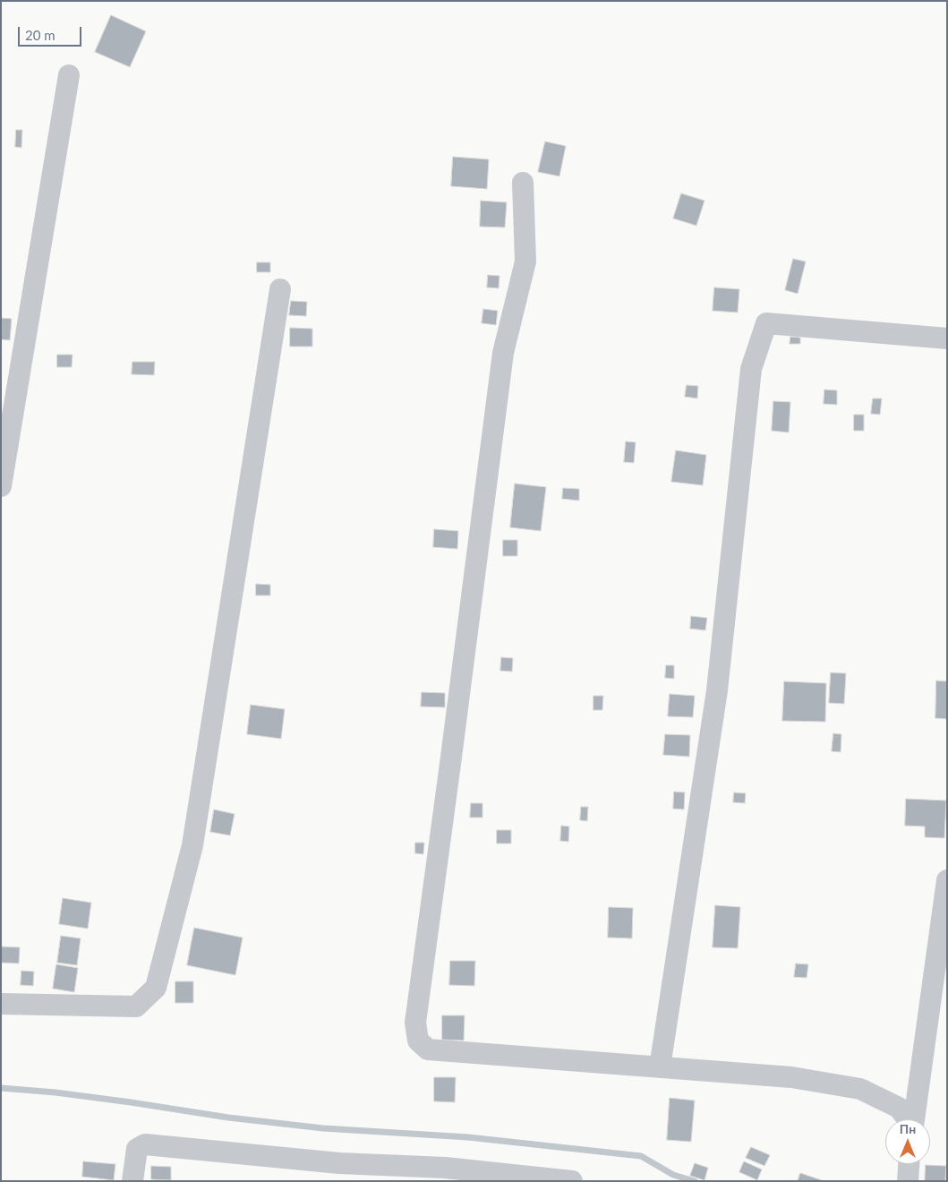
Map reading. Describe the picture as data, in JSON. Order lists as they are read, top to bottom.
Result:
{
  "scale_bar": "20 m",
  "north": "top"
}
